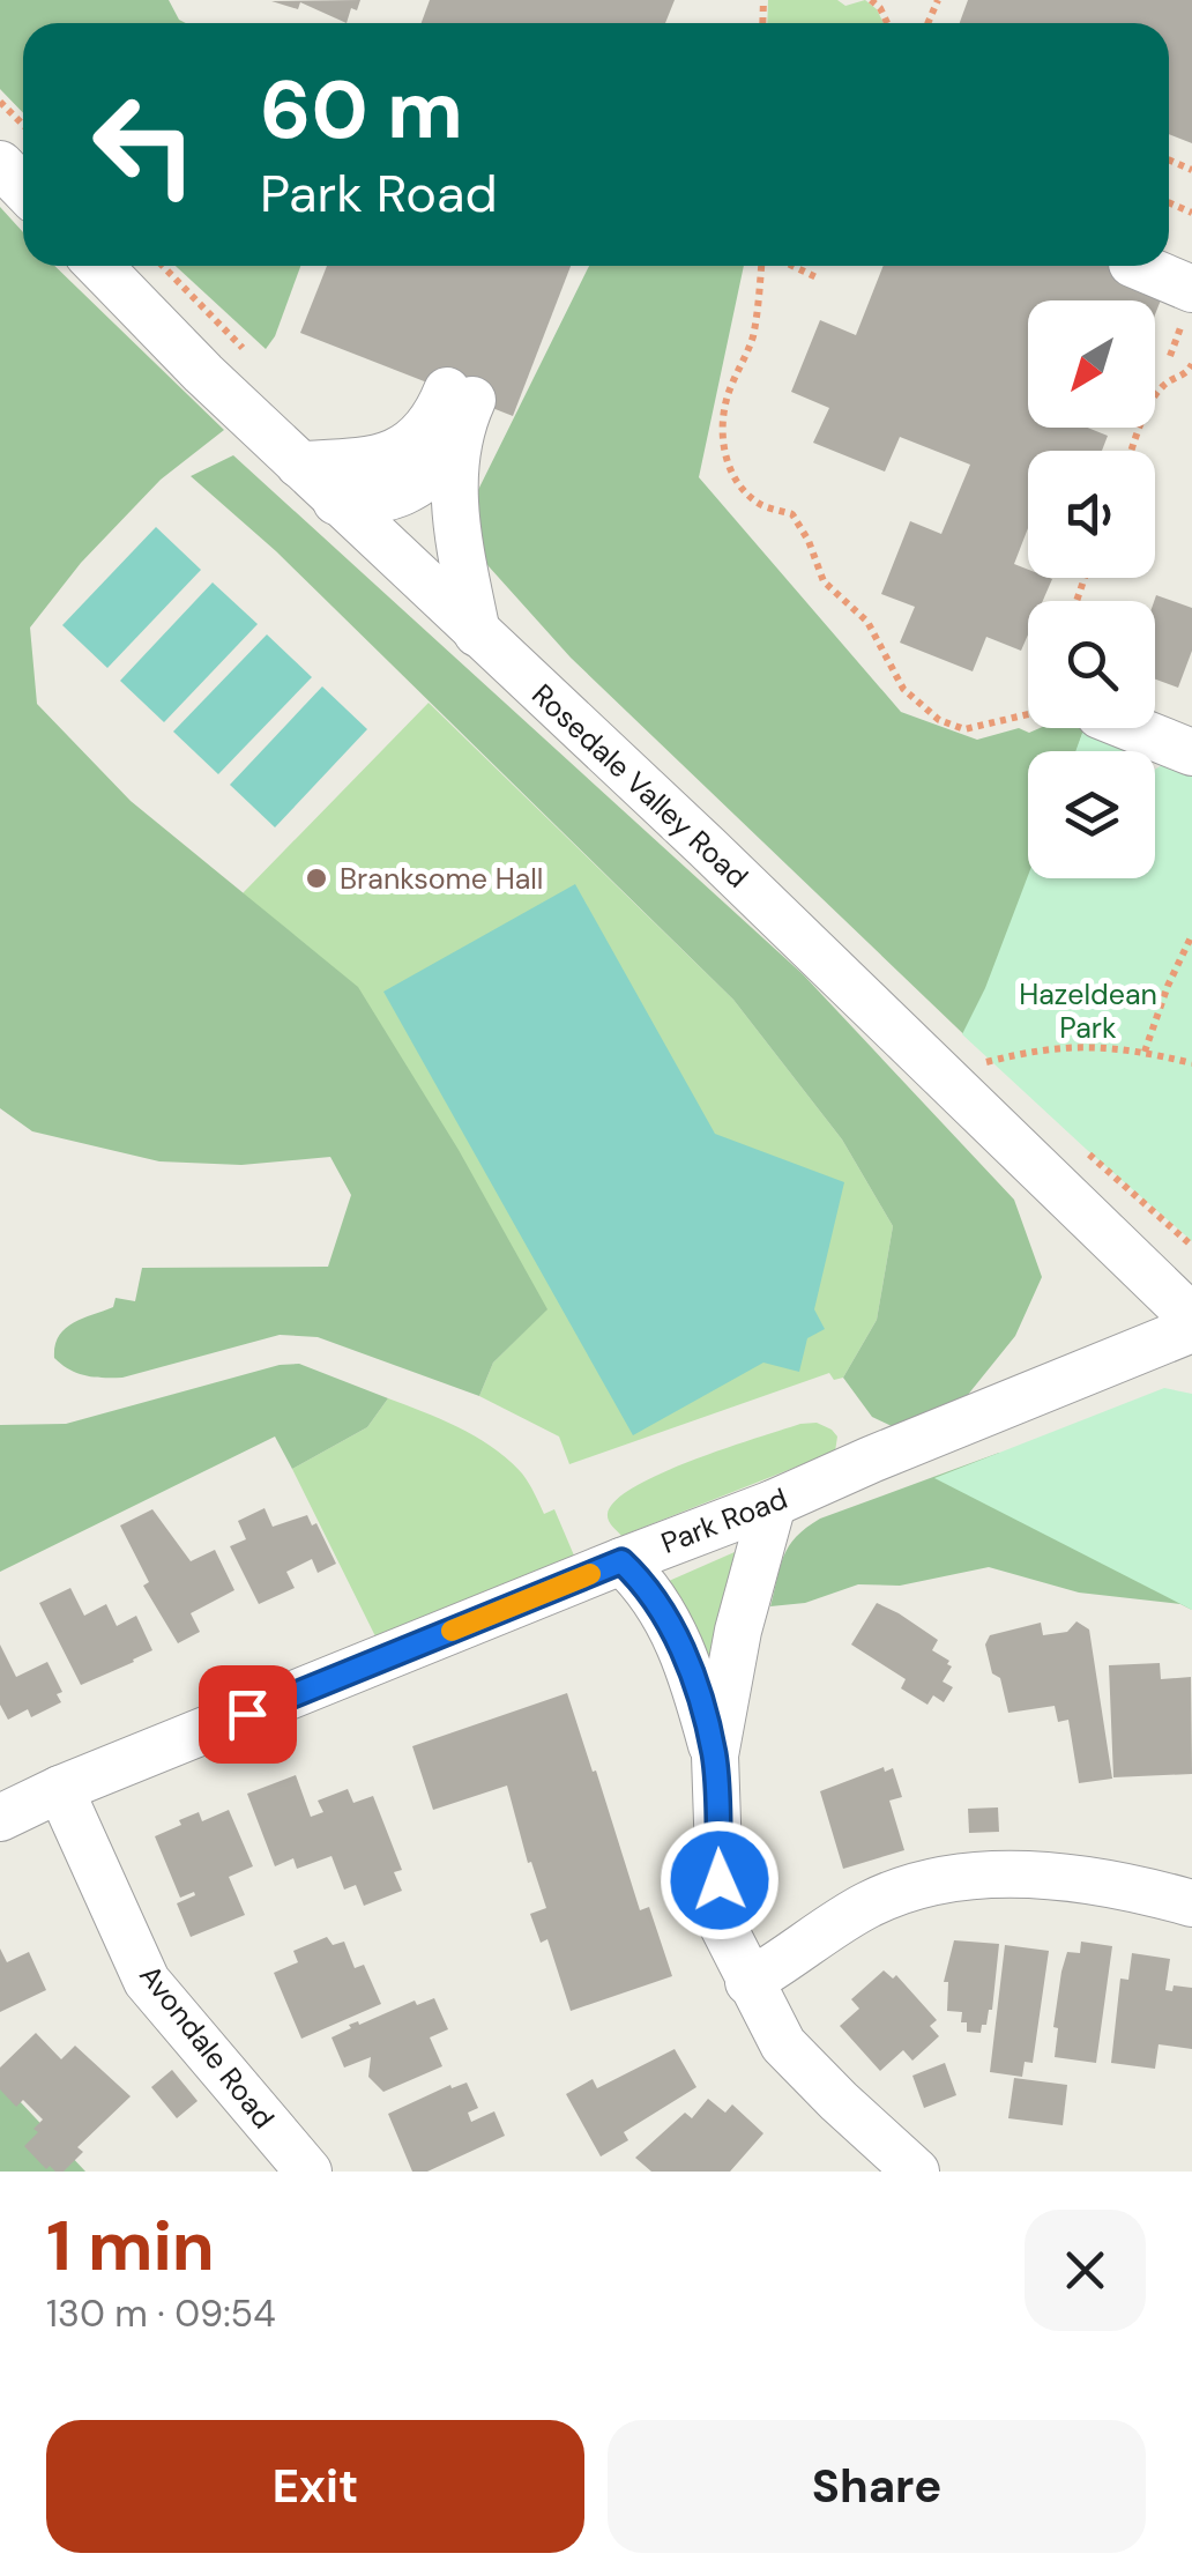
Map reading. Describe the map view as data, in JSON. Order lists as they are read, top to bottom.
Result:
{
  "streets": {
    "street": ["Rosedale Valley Road", "Park Road", "Avondale Road"]
  },
  "crossings": [
    ["Park Road", "Avondale Road"]
  ],
  "parks": ["Hazeldean Park"],
  "places": ["Branksome Hall"],
  "north": "bottom left",
  "page": {
    "turn": ["60 m", "Park Road"],
    "heading": ["1 min", "130 m · 09:54"],
    "buttons": ["Exit", "Share"]
  }
}
